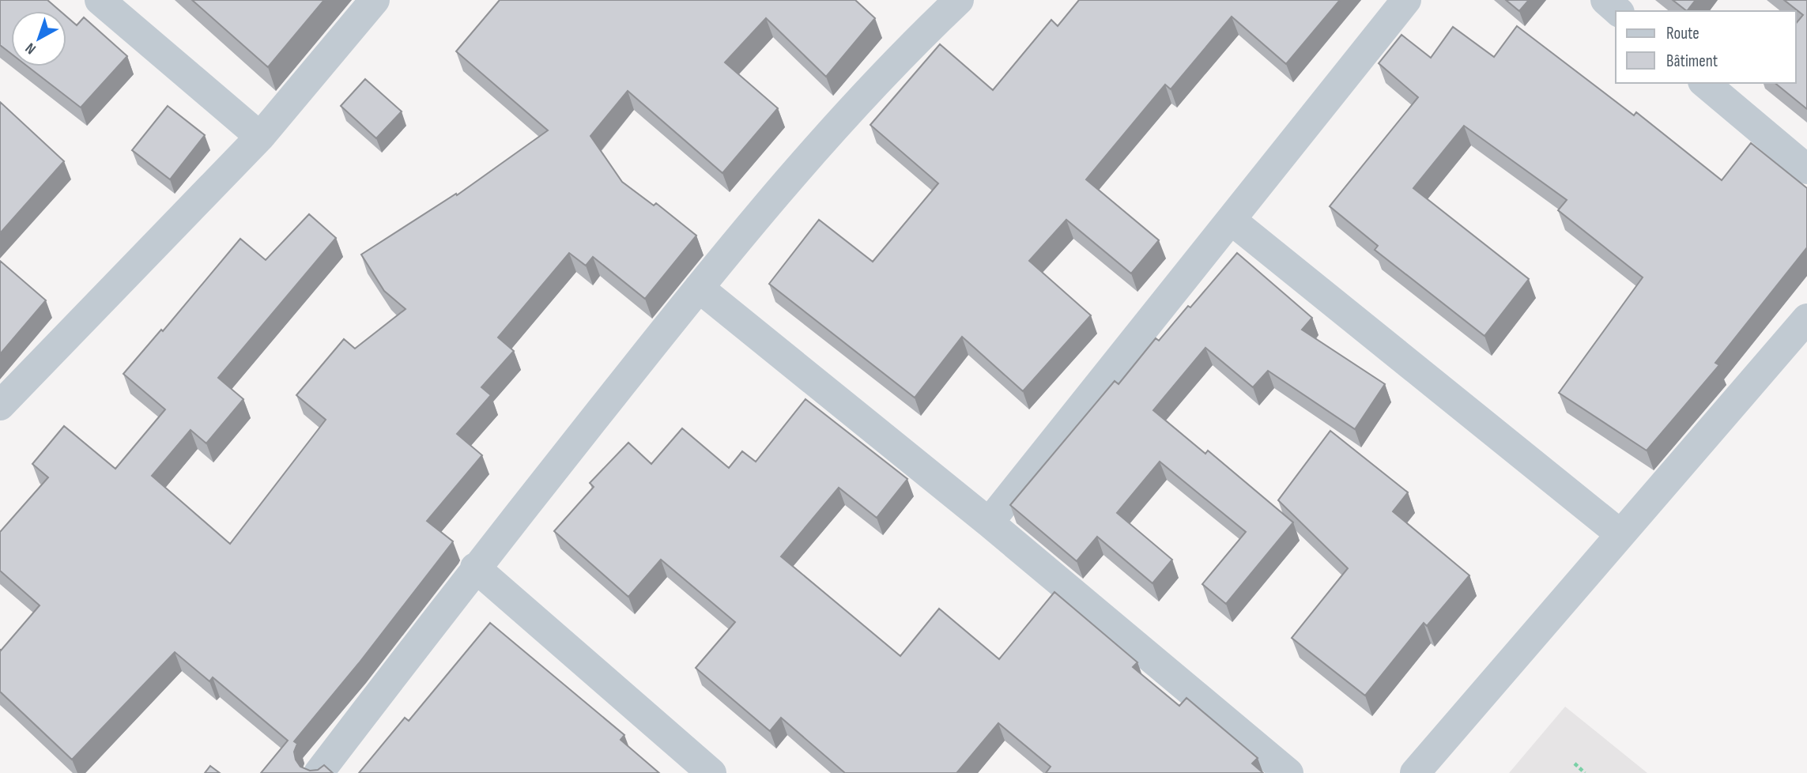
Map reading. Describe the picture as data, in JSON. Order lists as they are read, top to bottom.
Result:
{
  "legend": ["Route", "Bâtiment"],
  "north": "bottom left"
}
